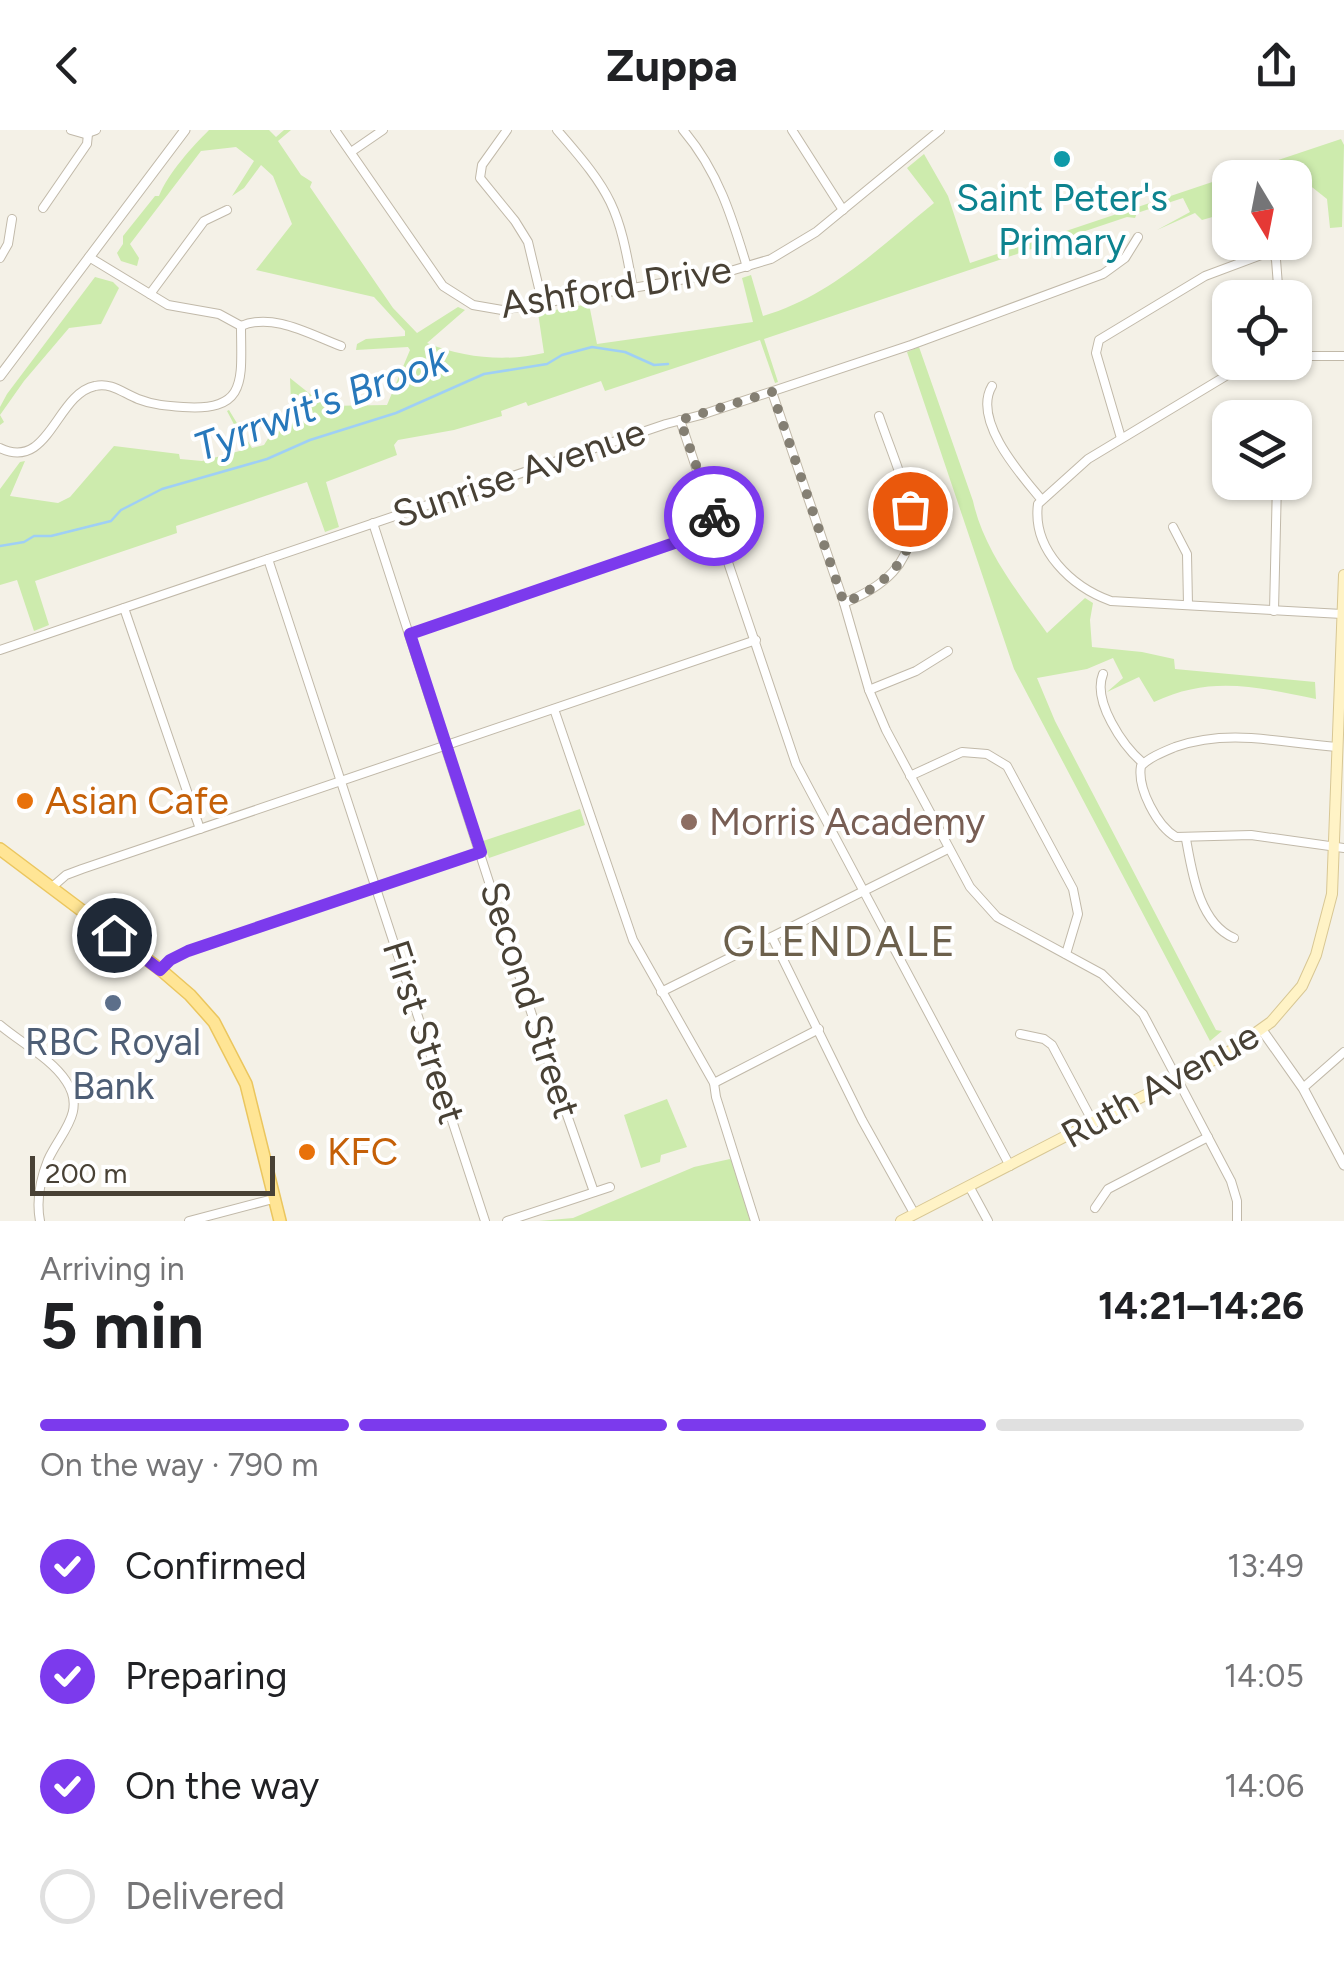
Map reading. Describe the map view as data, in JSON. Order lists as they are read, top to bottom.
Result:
{
  "streets": {
    "main road": ["Ruth Avenue"],
    "street": [
      "Ashford Drive",
      "Sunrise Avenue",
      "Second Street",
      "First Street"
    ]
  },
  "crossings": [
    ["Sunrise Avenue", "Second Street"],
    ["Sunrise Avenue", "First Street"]
  ],
  "districts": ["GLENDALE"],
  "water": ["Tyrrwit's Brook"],
  "places": [
    "Saint Peter's Primary",
    "Asian Cafe",
    "Morris Academy",
    "RBC Royal Bank",
    "KFC"
  ],
  "scale_bar": "200 m",
  "north": "bottom",
  "page": {
    "header": "Zuppa",
    "scale": "200 m",
    "heading": ["5 min", "Arriving in", "14:21–14:26"],
    "bar": "On the way · 790 m",
    "list": [
      ["Confirmed", "13:49"],
      ["Preparing", "14:05"],
      ["On the way", "14:06"],
      "Delivered"
    ]
  }
}
